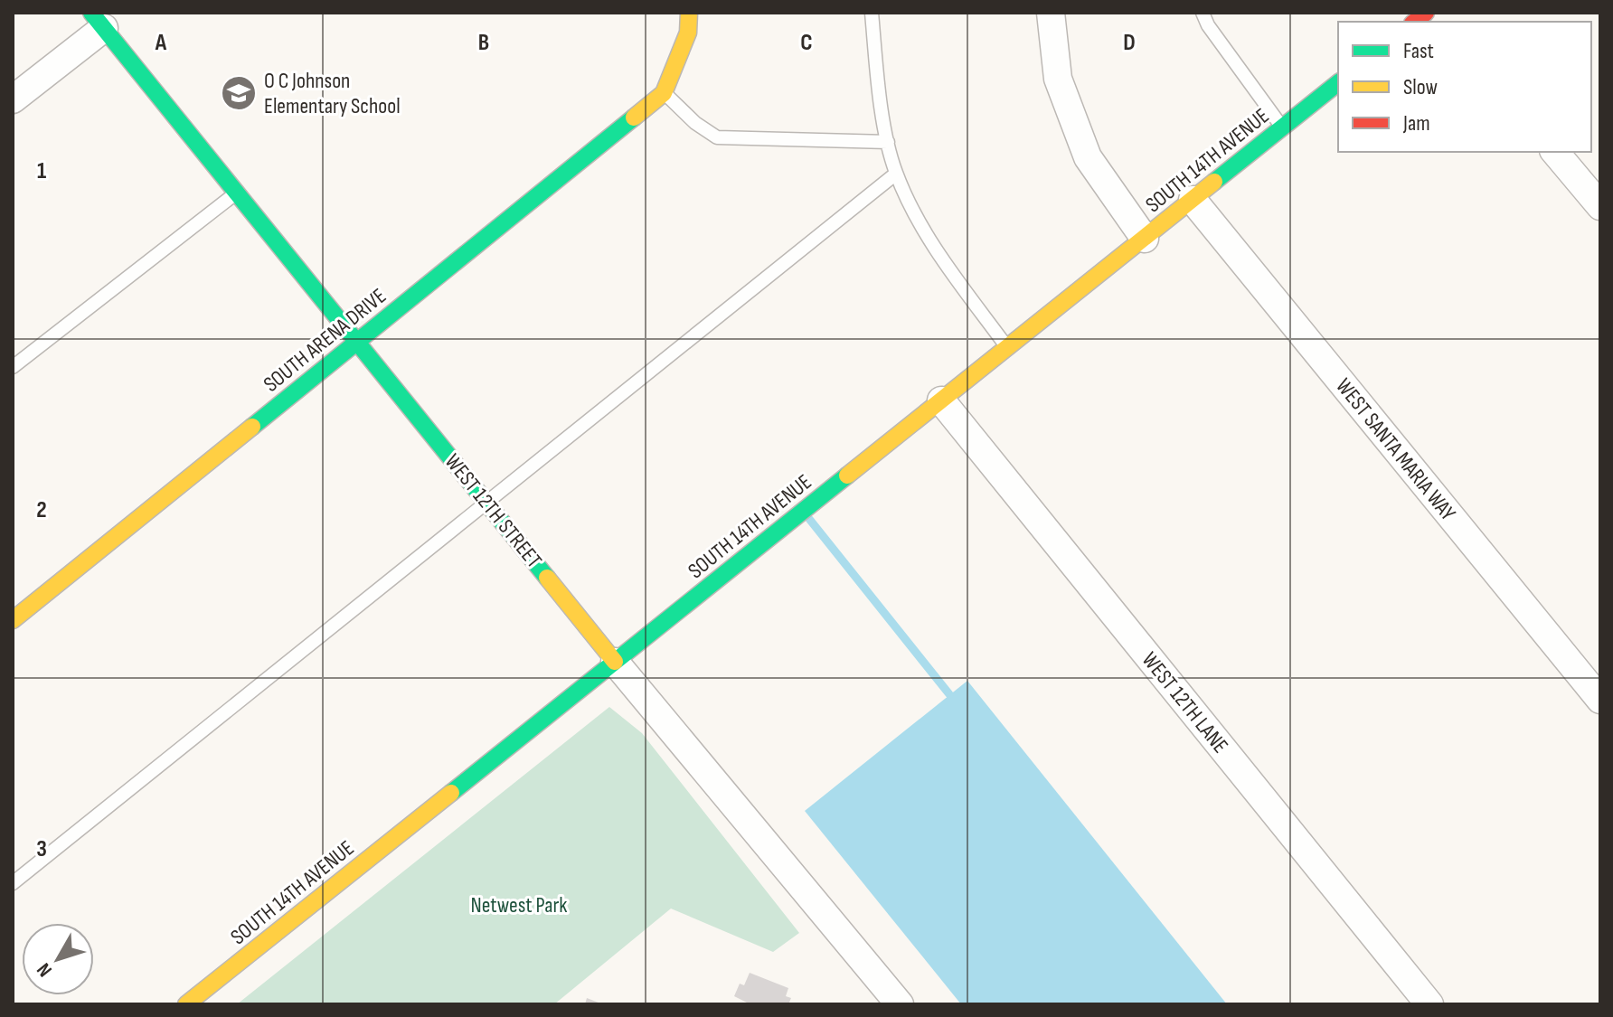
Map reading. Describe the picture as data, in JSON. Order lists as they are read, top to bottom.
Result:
{
  "streets": {
    "street": [
      "SOUTH 14TH AVENUE",
      "SOUTH ARENA DRIVE",
      "WEST SANTA MARIA WAY",
      "WEST 12TH STREET",
      "WEST 12TH LANE"
    ]
  },
  "crossings": [
    ["SOUTH 14TH AVENUE", "WEST SANTA MARIA WAY"],
    ["SOUTH 14TH AVENUE", "WEST 12TH STREET"],
    ["SOUTH 14TH AVENUE", "WEST 12TH LANE"],
    ["SOUTH ARENA DRIVE", "WEST 12TH STREET"]
  ],
  "parks": ["Netwest Park"],
  "places": {
    "school or university": ["O C Johnson Elementary School"]
  },
  "legend": ["Fast", "Slow", "Jam"],
  "north": "bottom left",
  "grid": {
    "columns": [
      "A",
      "B",
      "C",
      "D"
    ],
    "rows": ["1", "2", "3"]
  }
}
